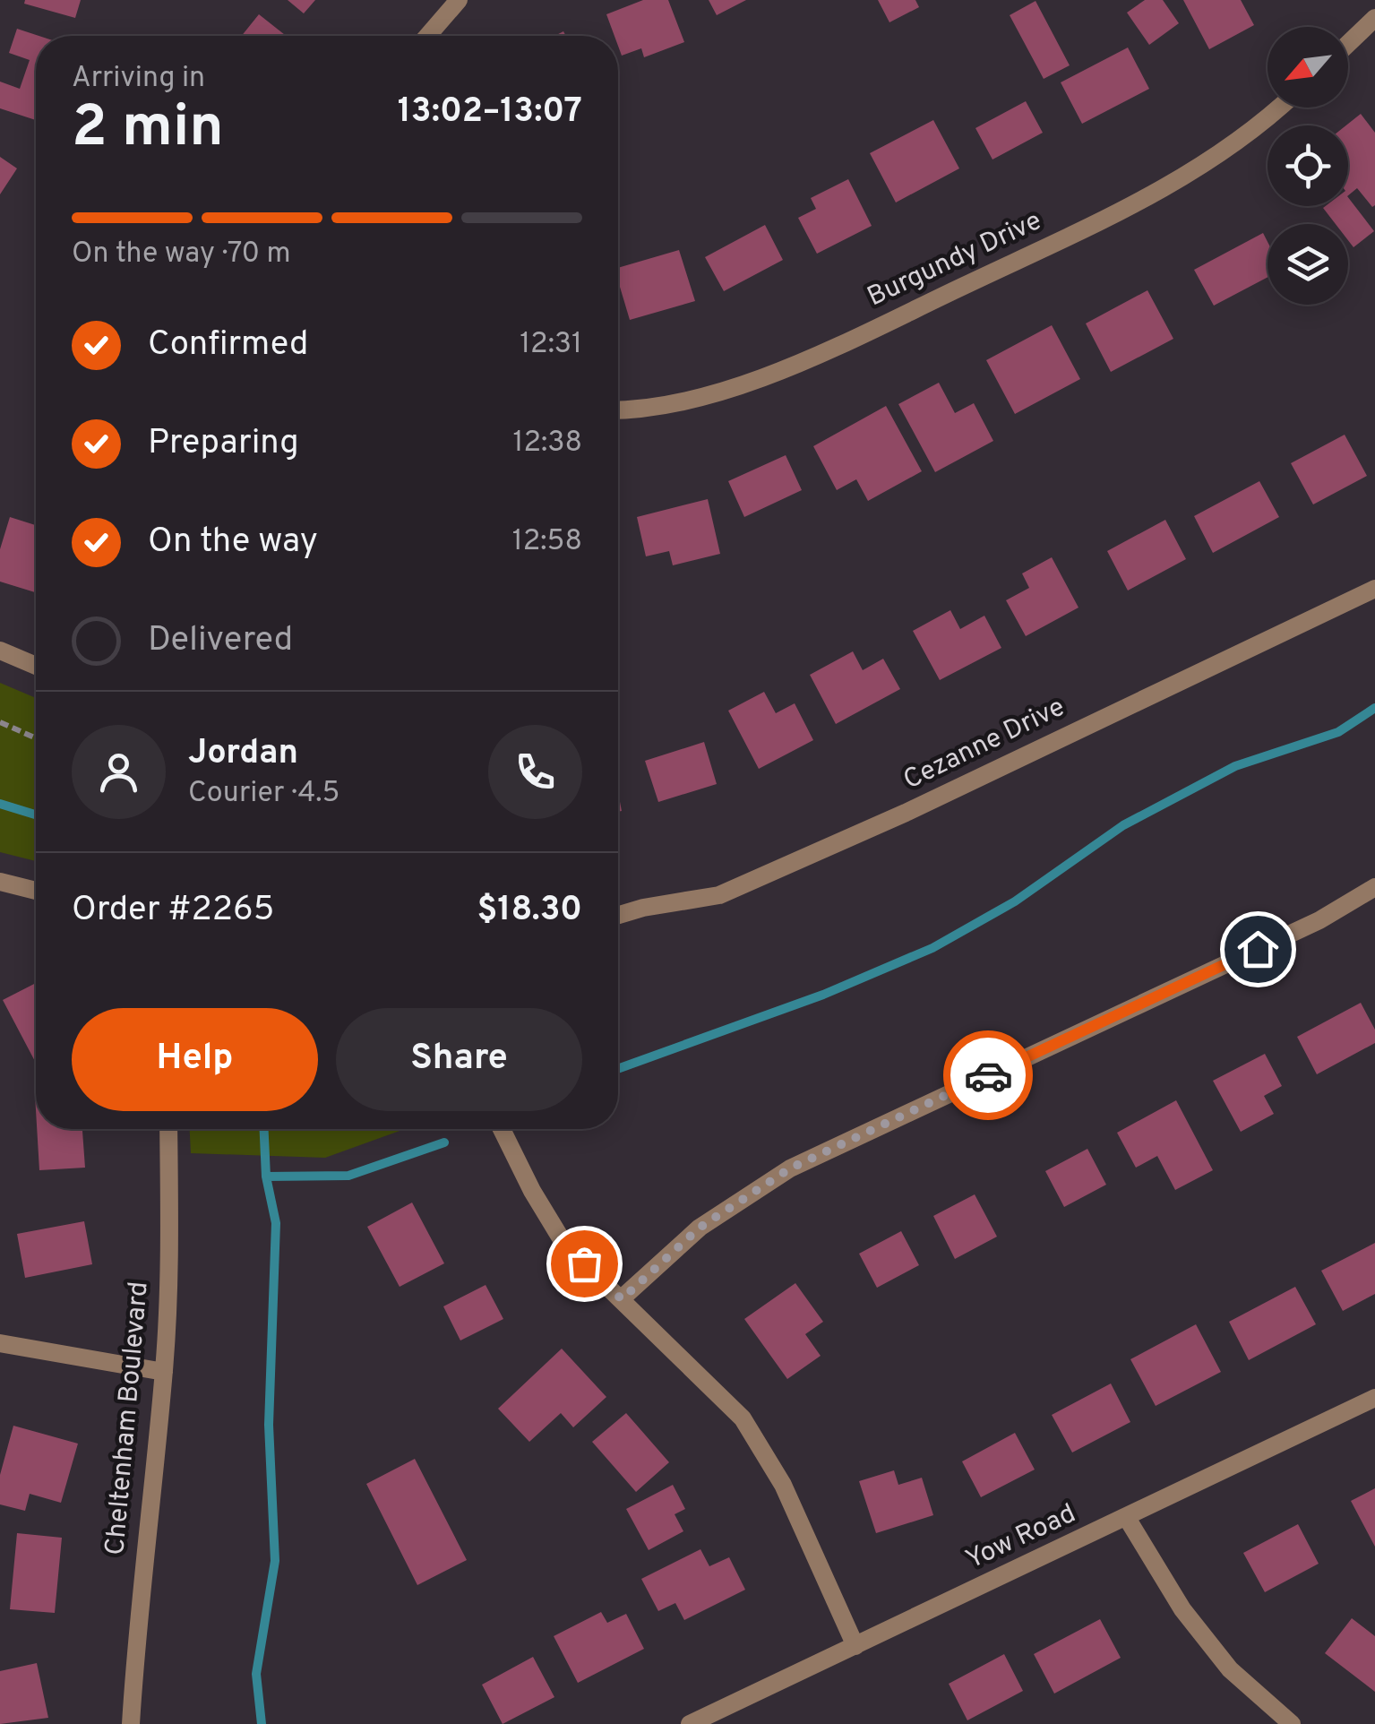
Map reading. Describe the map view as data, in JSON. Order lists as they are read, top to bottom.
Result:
{
  "streets": {
    "street": [
      "Burgundy Drive",
      "Cezanne Drive",
      "Cheltenham Boulevard",
      "Yow Road"
    ]
  },
  "north": "bottom left",
  "page": {
    "heading": ["2 min", "Arriving in", "13:02–13:07"],
    "panel": [
      "Jordan",
      "Courier · 4.5",
      "Order #2265",
      "$18.30"
    ],
    "bar": "On the way · 70 m",
    "list": [
      ["Confirmed", "12:31"],
      ["Preparing", "12:38"],
      ["On the way", "12:58"],
      "Delivered"
    ],
    "buttons": ["Help", "Share"]
  }
}
